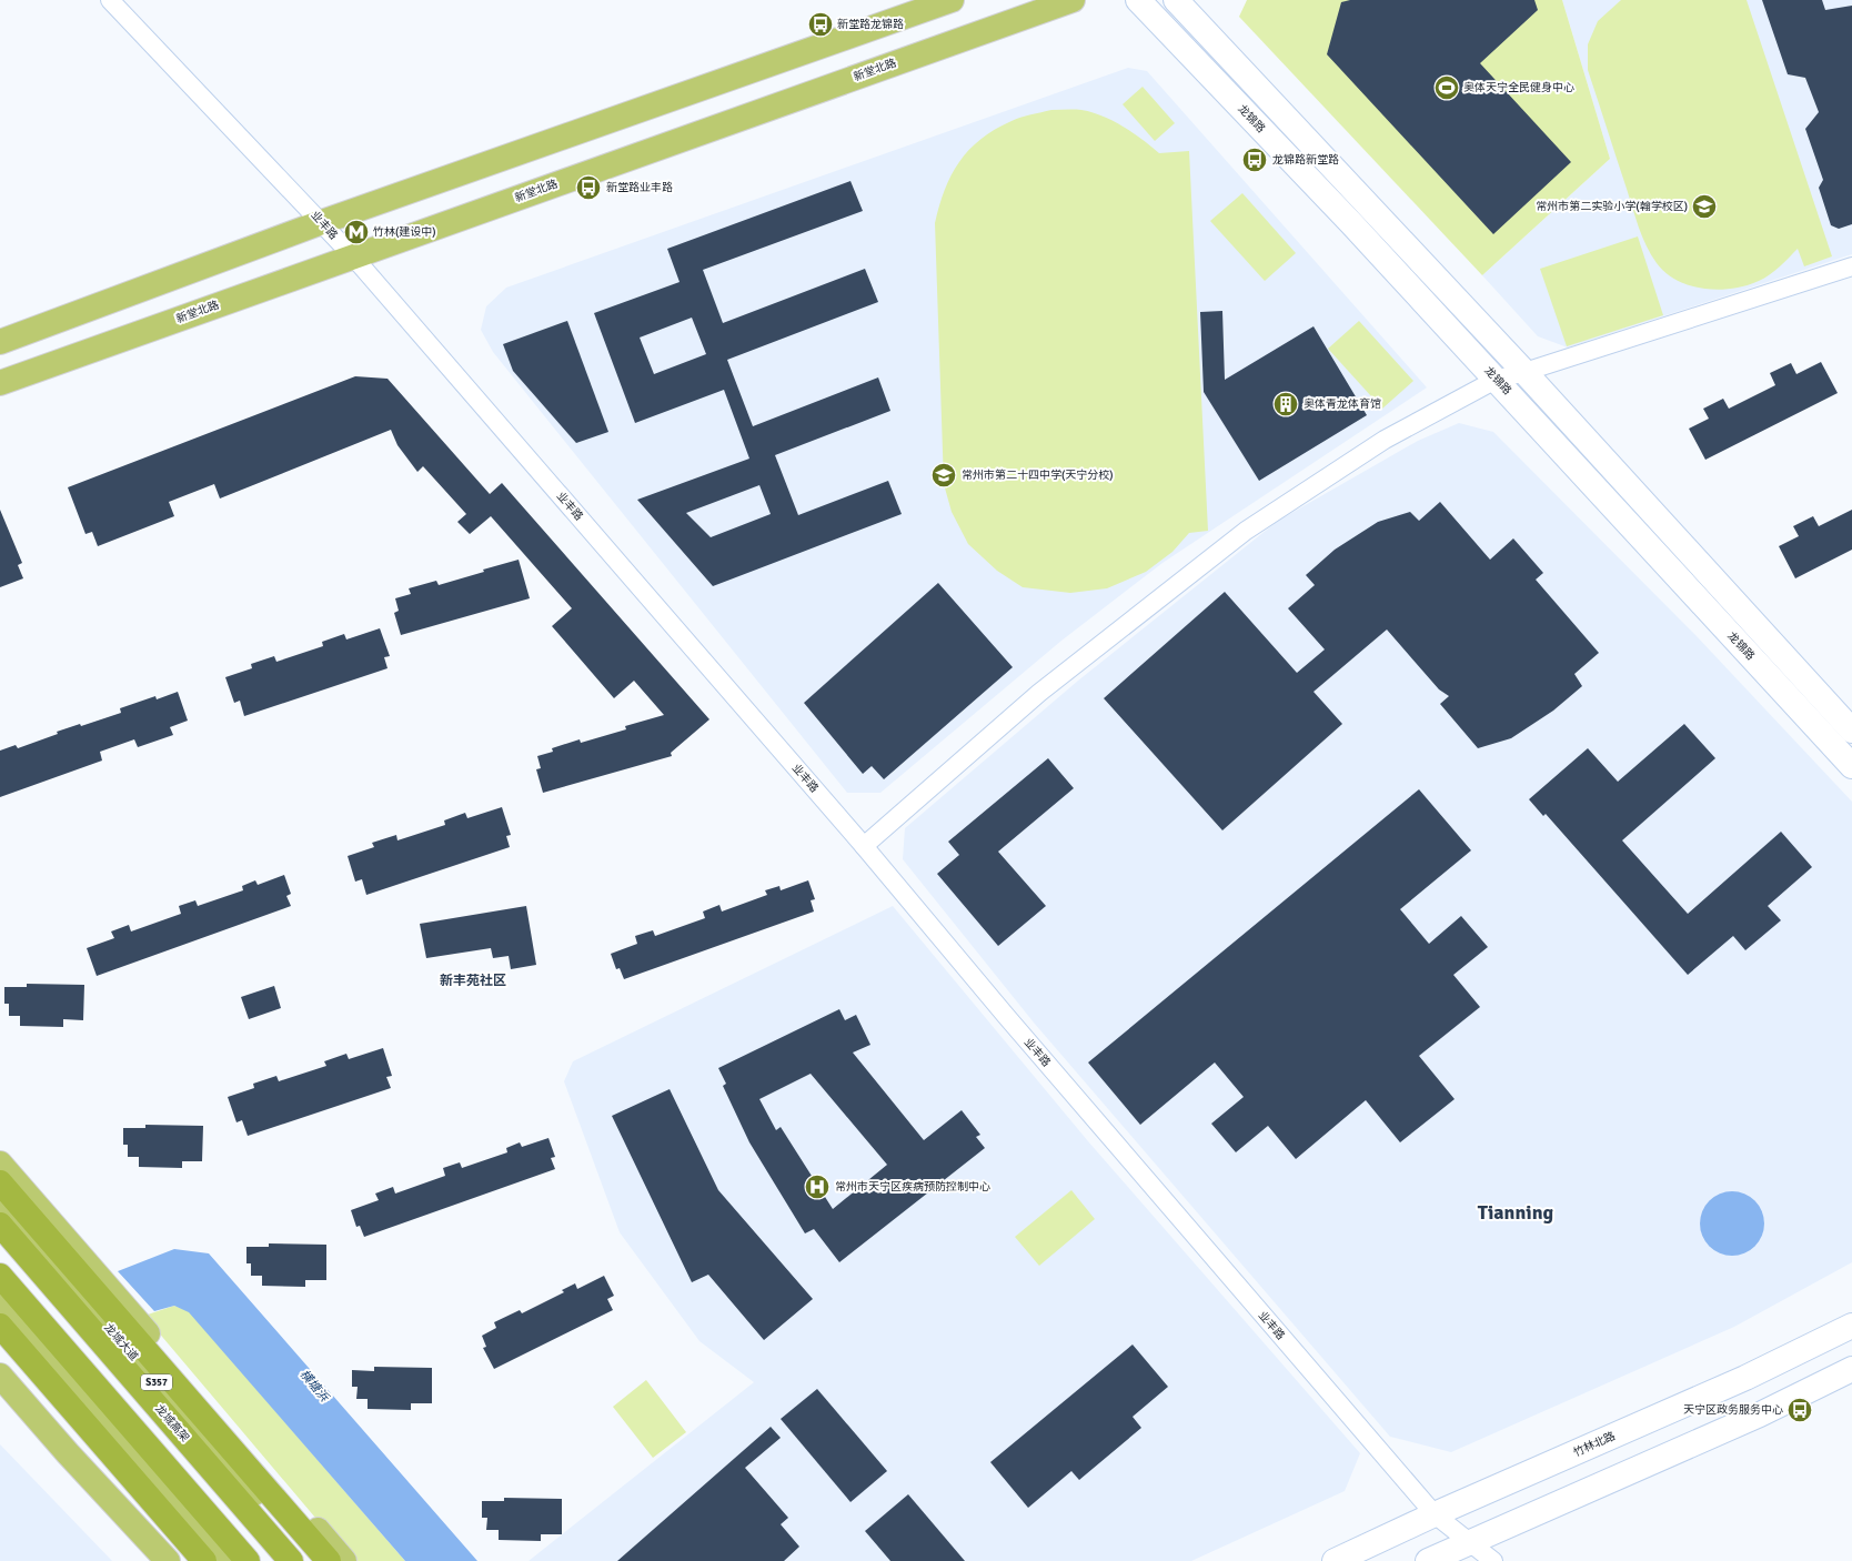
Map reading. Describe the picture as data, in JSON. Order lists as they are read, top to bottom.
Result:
{
  "streets": {
    "highway": ["龙城高架"],
    "main road": [
      "新堂北路",
      "龙锦路",
      "龙城大道",
      "S357",
      "竹林北路"
    ],
    "street": ["业丰路"]
  },
  "crossings": [
    ["新堂北路", "业丰路"],
    ["业丰路", "竹林北路"]
  ],
  "districts": ["新丰苑社区", "Tianning"],
  "water": ["横塘浜"],
  "places": {
    "bus stop": [
      "新堂路龙锦路",
      "龙锦路新堂路",
      "新堂路业丰路",
      "天宁区政务服务中心"
    ],
    "sports": ["奥体天宁全民健身中心"],
    "school or university": ["常州市第二实验小学(翰学校区)", "常州市第二十四中学(天宁分校)"],
    "metro station": ["竹林(建设中)"],
    "building": ["奥体青龙体育馆"],
    "hospital": ["常州市天宁区疾病预防控制中心"]
  }
}
